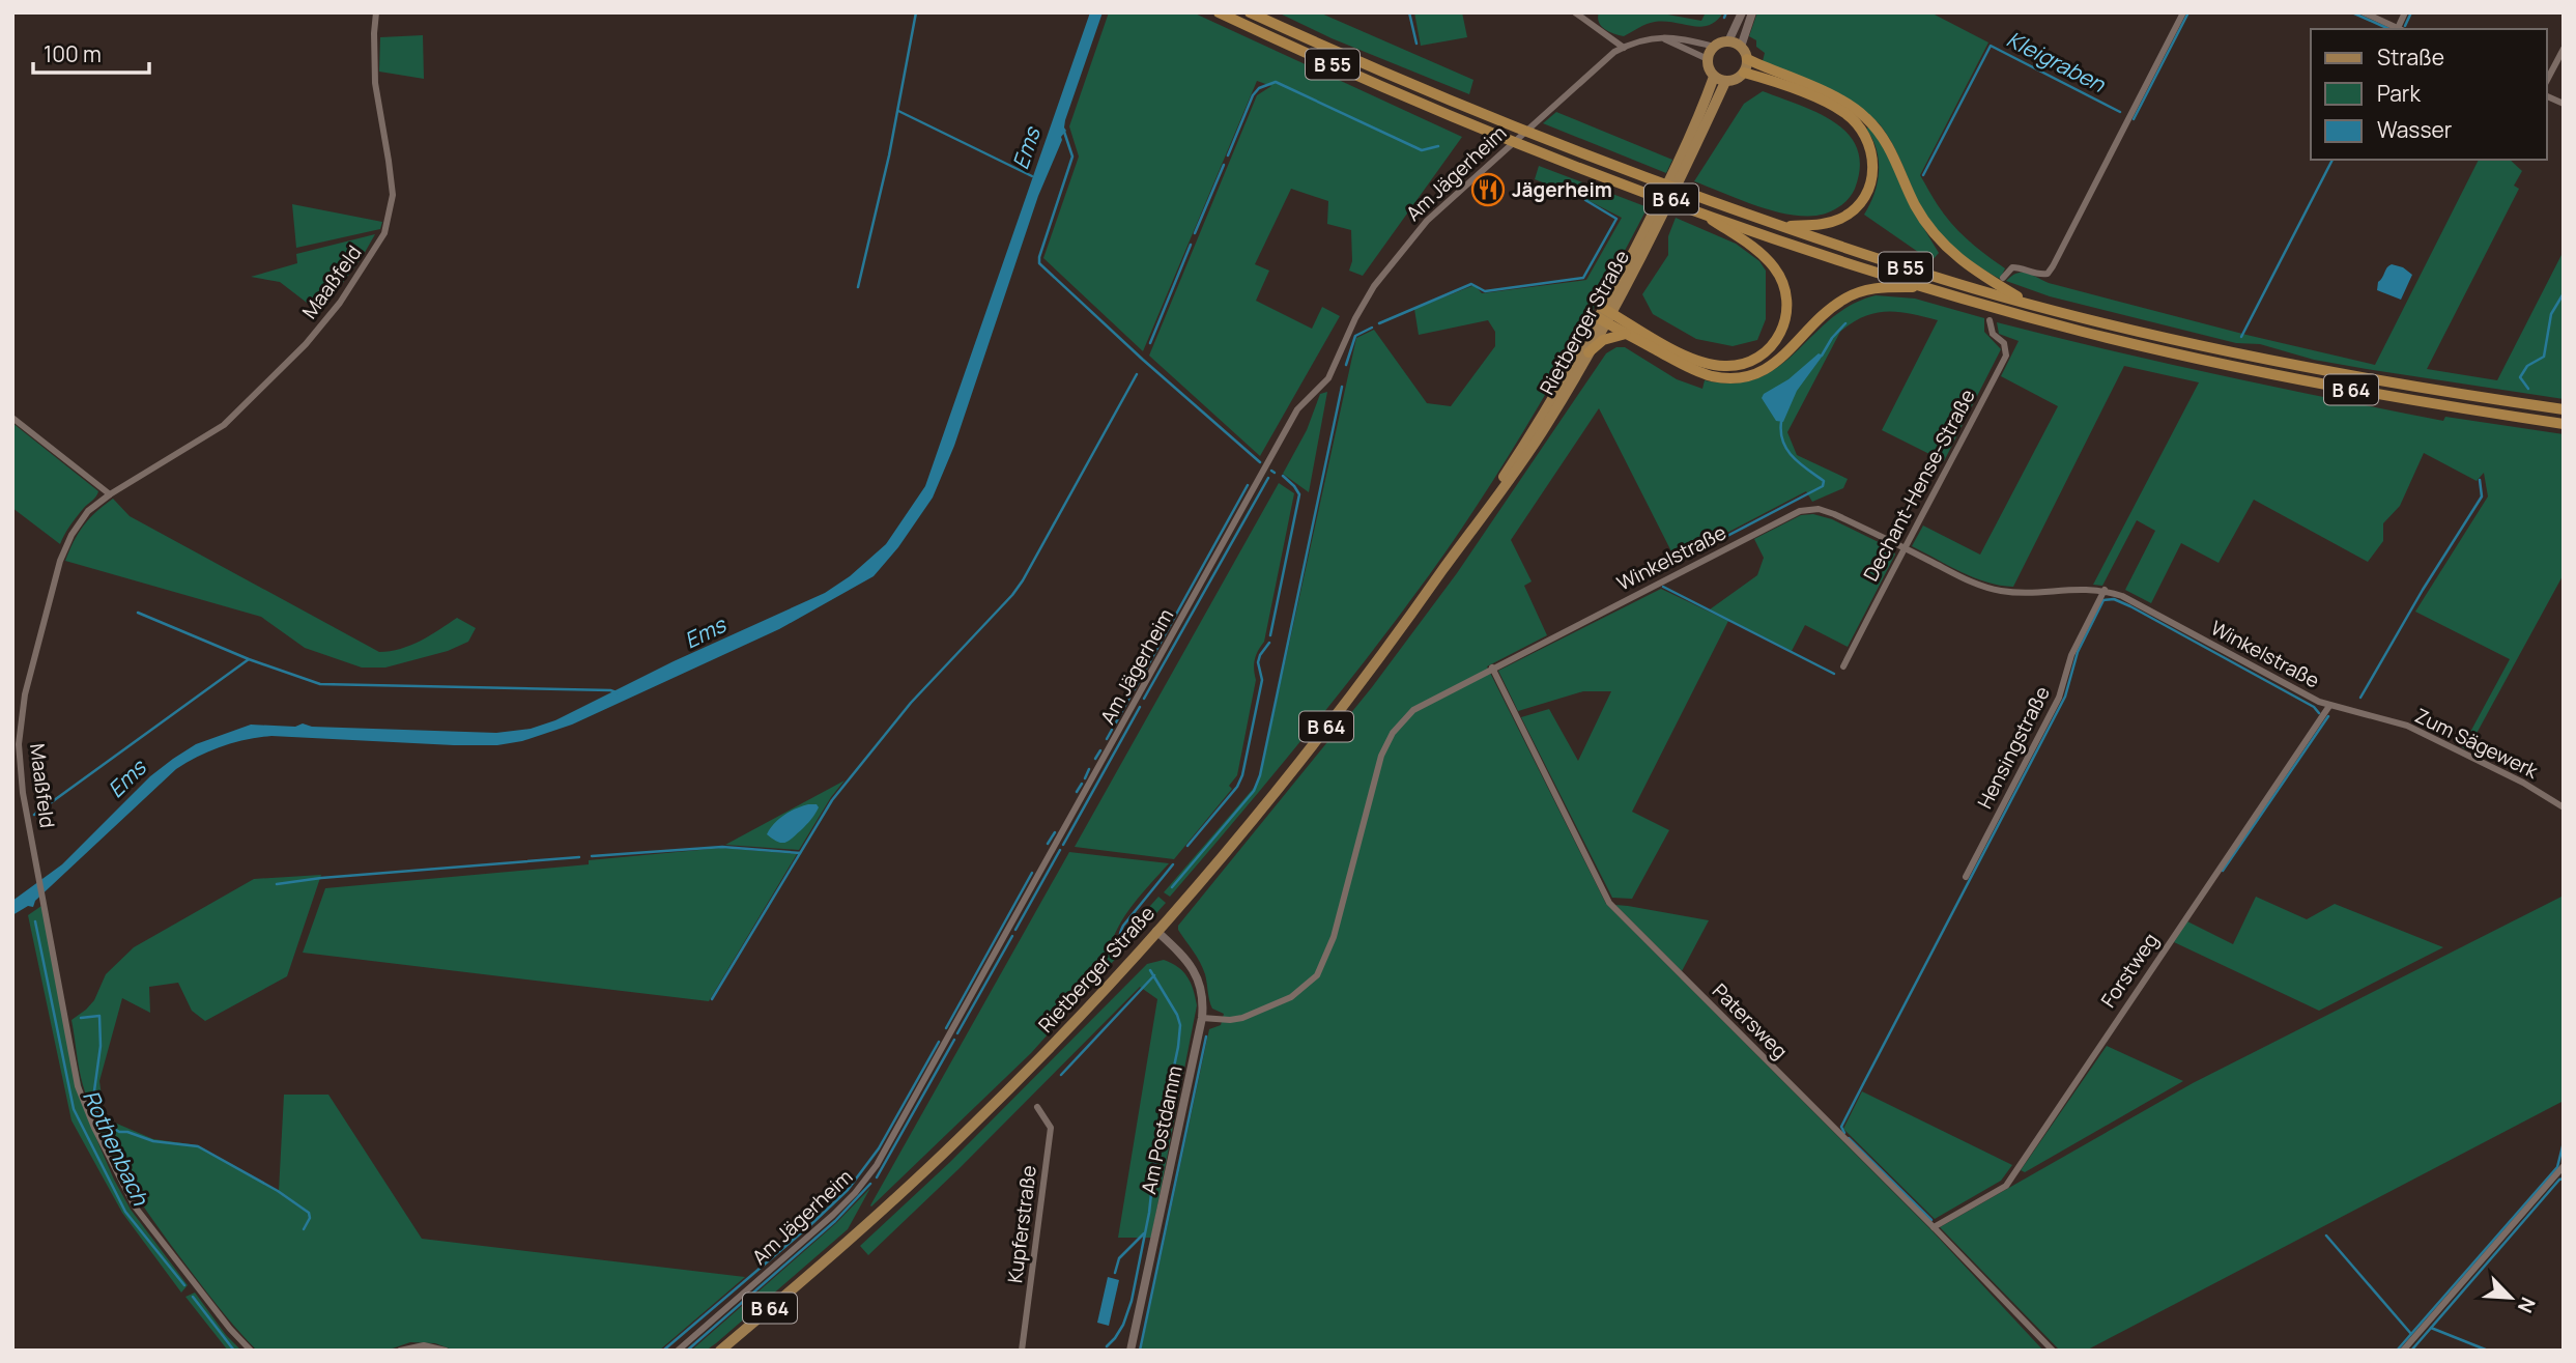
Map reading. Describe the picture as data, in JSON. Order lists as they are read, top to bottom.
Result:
{
  "streets": {
    "highway": ["B 55", "B 64"],
    "main road": ["Rietberger Straße"],
    "street": [
      "Am Jägerheim",
      "Maaßfeld",
      "Dechant-Hense-Straße",
      "Winkelstraße",
      "Zum Sägewerk",
      "Hensingstraße",
      "Forstweg",
      "Patersweg",
      "Am Postdamm",
      "Kupferstraße"
    ]
  },
  "crossings": [
    ["B 55", "Am Jägerheim"],
    ["B 55", "B 64"],
    ["B 55", "Rietberger Straße"],
    ["Am Jägerheim", "B 64"],
    ["Am Jägerheim", "Rietberger Straße"],
    ["B 64", "Rietberger Straße"],
    ["Rietberger Straße", "Am Postdamm"],
    ["Dechant-Hense-Straße", "Winkelstraße"],
    ["Winkelstraße", "Zum Sägewerk"],
    ["Winkelstraße", "Hensingstraße"],
    ["Winkelstraße", "Forstweg"],
    ["Winkelstraße", "Patersweg"],
    ["Winkelstraße", "Am Postdamm"],
    ["Zum Sägewerk", "Forstweg"],
    ["Forstweg", "Patersweg"]
  ],
  "water": ["Kleigraben", "Ems", "Rothenbach"],
  "places": {
    "restaurant": ["Jägerheim"]
  },
  "legend": ["Straße", "Park", "Wasser"],
  "scale_bar": "100 m",
  "north": "bottom right"
}
